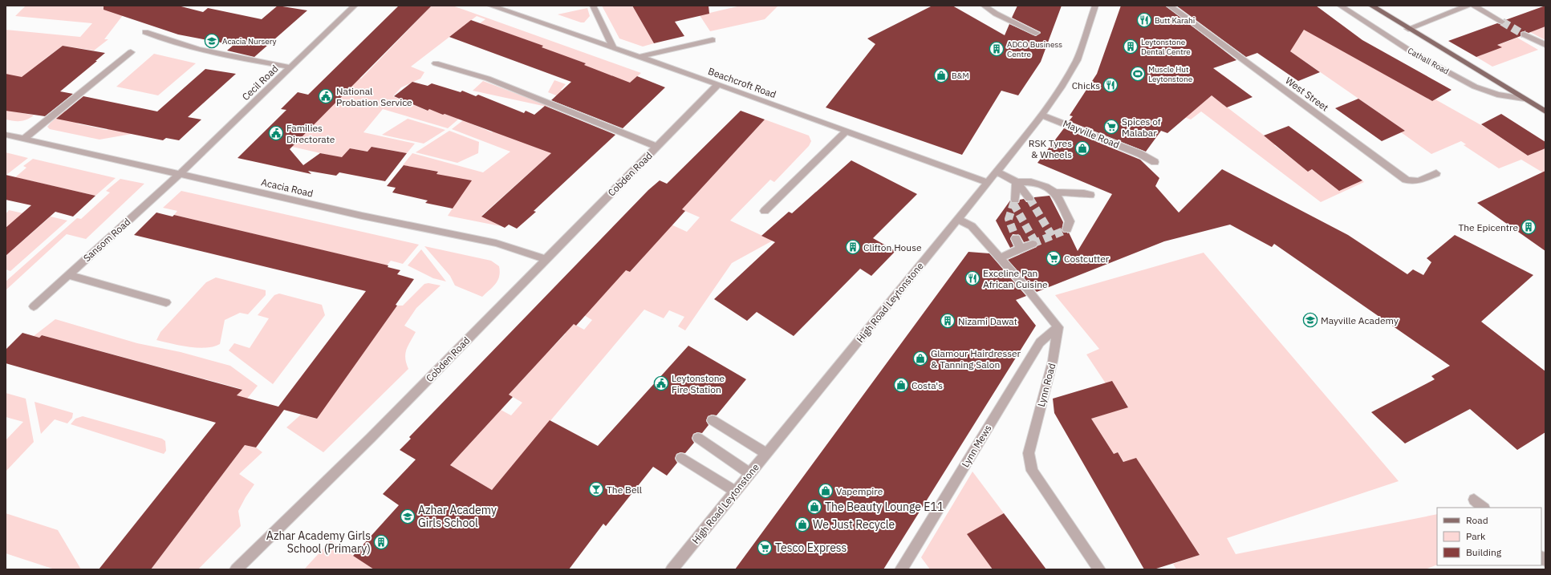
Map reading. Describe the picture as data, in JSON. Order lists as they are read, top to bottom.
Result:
{
  "streets": {
    "main road": ["Cathall Road"],
    "street": [
      "Cecil Road",
      "Beachcroft Road",
      "West Street",
      "Mayville Road",
      "Cobden Road",
      "Acacia Road",
      "Sansom Road",
      "High Road Leytonstone",
      "Lynn Road",
      "Lynn Mews"
    ]
  },
  "crossings": [
    ["Cecil Road", "Acacia Road"],
    ["Cecil Road", "Sansom Road"],
    ["Beachcroft Road", "Cobden Road"],
    ["Beachcroft Road", "High Road Leytonstone"],
    ["Mayville Road", "High Road Leytonstone"],
    ["Cobden Road", "Acacia Road"],
    ["Acacia Road", "Sansom Road"],
    ["Lynn Road", "Lynn Mews"]
  ],
  "places": {
    "restaurant": ["Butt Karahi", "Chicks", "Exceline Pan African Cuisine"],
    "school or university": ["Acacia Nursery", "Mayville Academy", "Azhar Academy Girls School"],
    "building": [
      "Leytonstone Dental Centre",
      "ADCO Business Centre",
      "The Epicentre",
      "Clifton House",
      "Nizami Dawat",
      "Azhar Academy Girls School (Primary)"
    ],
    "sports": ["Muscle Hut Leytonstone"],
    "shop": [
      "B&M",
      "RSK Tyres & Wheels",
      "Glamour Hairdresser & Tanning Salon",
      "Costa's",
      "Vapempire",
      "The Beauty Lounge E11",
      "We Just Recycle"
    ],
    "public building": ["National Probation Service", "Families Directorate", "Leytonstone Fire Station"],
    "supermarket": ["Spices of Malabar", "Costcutter", "Tesco Express"],
    "bar": ["The Bell"]
  },
  "legend": ["Road", "Park", "Building"]
}
